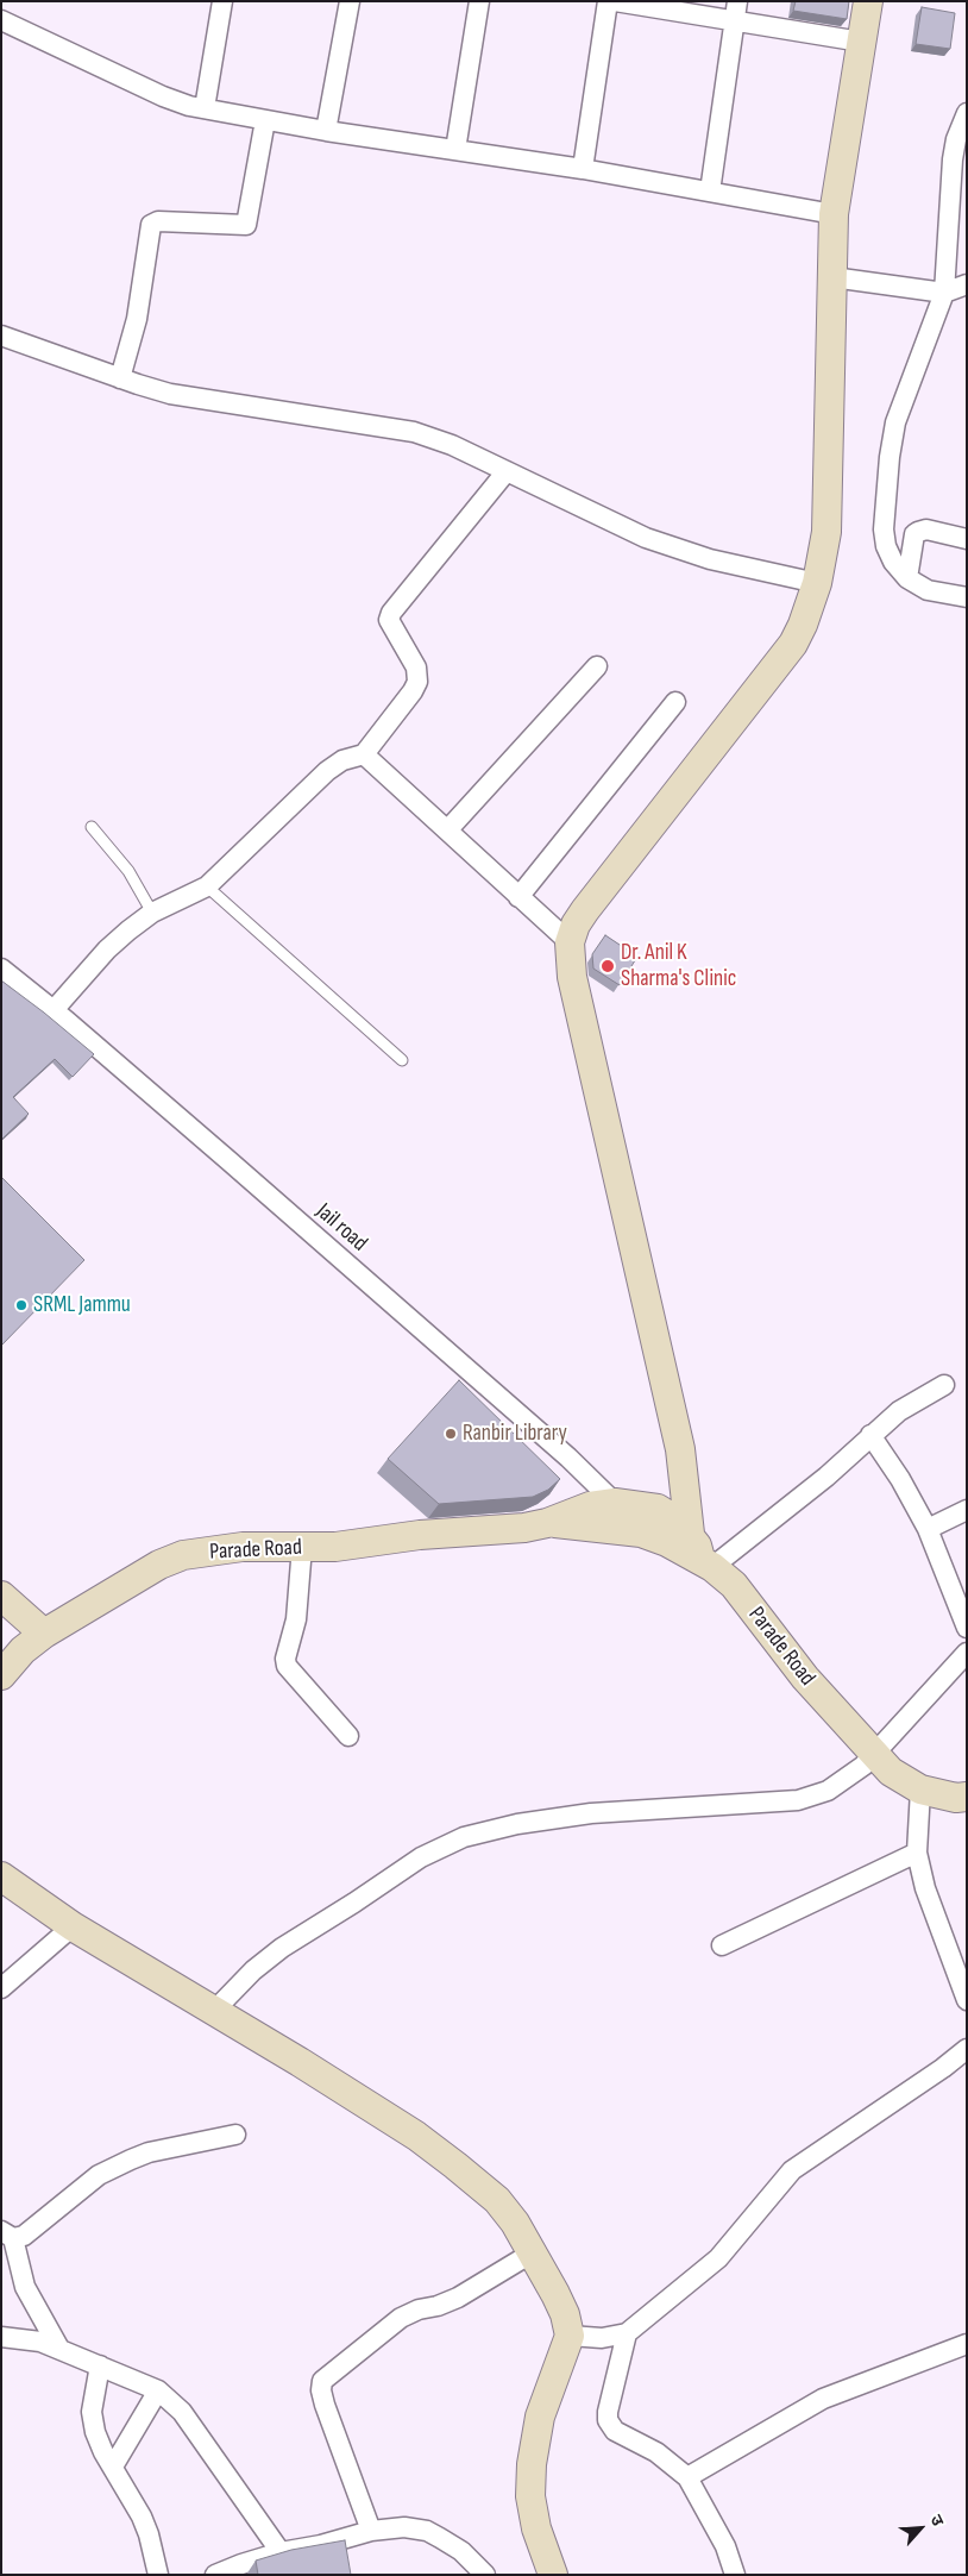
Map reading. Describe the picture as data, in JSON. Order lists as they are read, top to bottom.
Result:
{
  "streets": {
    "main road": ["Parade Road"],
    "street": ["Jail road"]
  },
  "crossings": [
    ["Jail road", "Parade Road"]
  ],
  "places": ["Dr. Anil K Sharma's Clinic", "SRML Jammu", "Ranbir Library"],
  "north": "top right"
}
